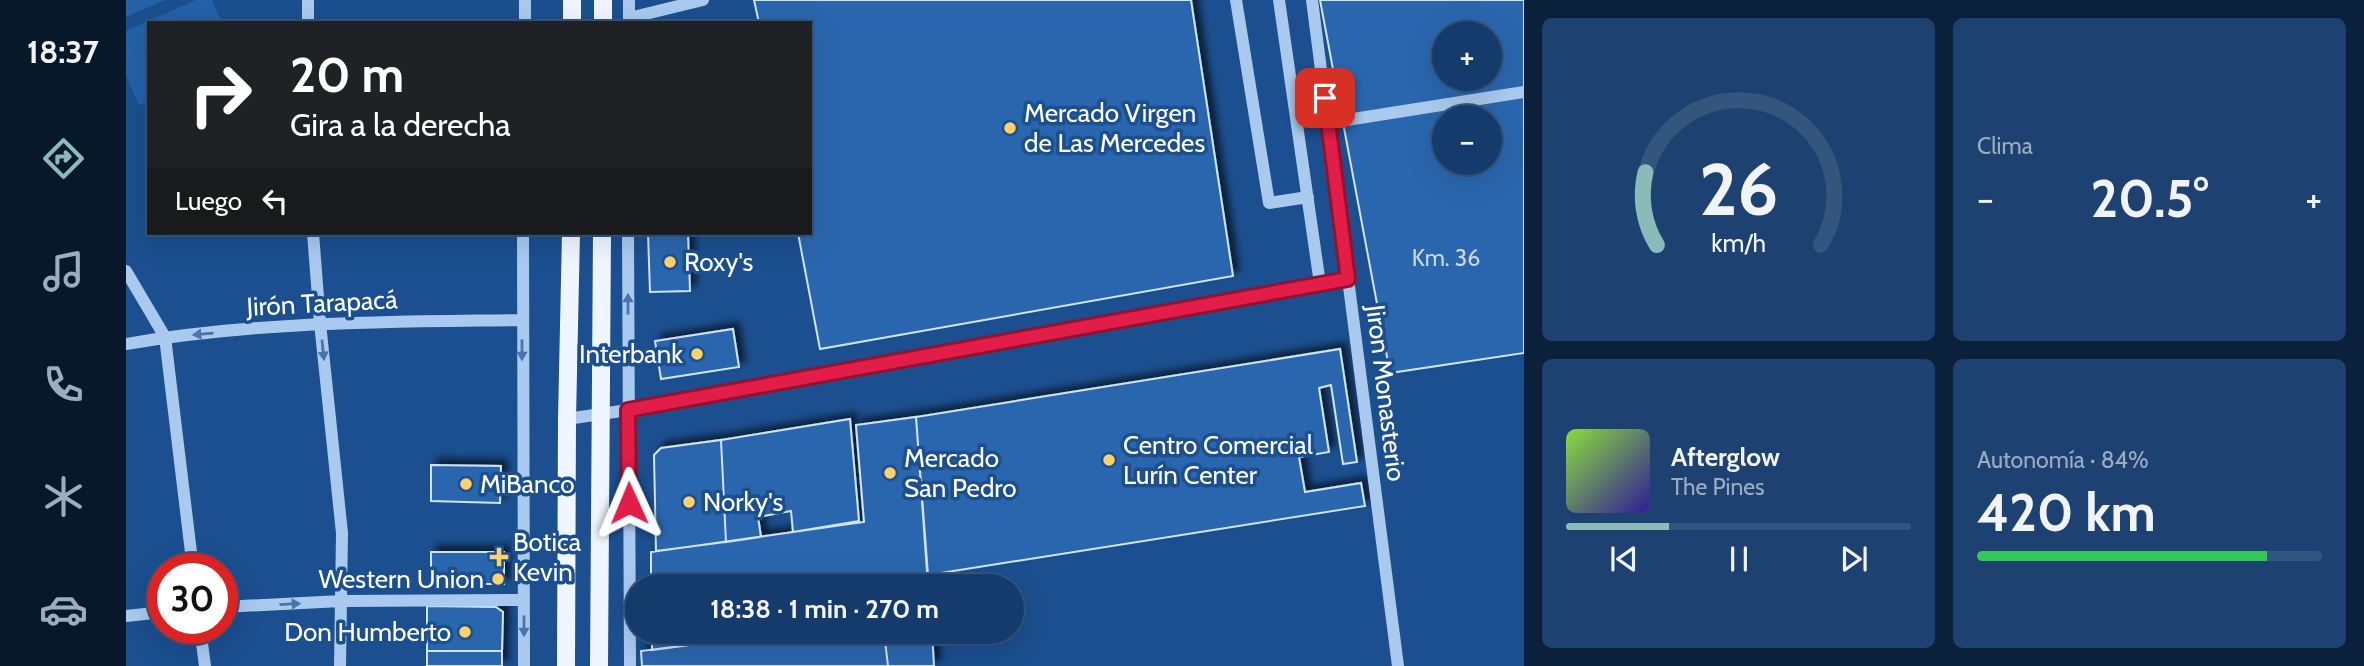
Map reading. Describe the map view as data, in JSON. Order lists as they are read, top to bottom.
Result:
{
  "streets": {
    "street": ["Jirón Tarapacá", "Jiron Monasterio"]
  },
  "one_way": ["Jirón Tarapacá"],
  "places": {
    "other": [
      "Mercado Virgen de Las Mercedes",
      "Roxy's",
      "Interbank",
      "Centro Comercial Lurín Center",
      "Mercado San Pedro",
      "MiBanco",
      "Norky's",
      "Western Union",
      "Don Humberto"
    ],
    "health": ["Botica Kevin"]
  },
  "house_numbers": ["Km. 36"],
  "page": {
    "tabs": "18:37",
    "tile": [
      "Clima",
      ["Autonomía · 84%", "420 km"]
    ],
    "map_buttons": ["+", "−"],
    "turn": ["20 m", "Gira a la derecha"],
    "then": "Luego",
    "heat": ["−", "20.5°", "+"],
    "song": ["Afterglow", "The Pines"],
    "limit": "30",
    "trip": "18:38 · 1 min · 270 m",
    "gauge": ["26", "km/h"]
  }
}
